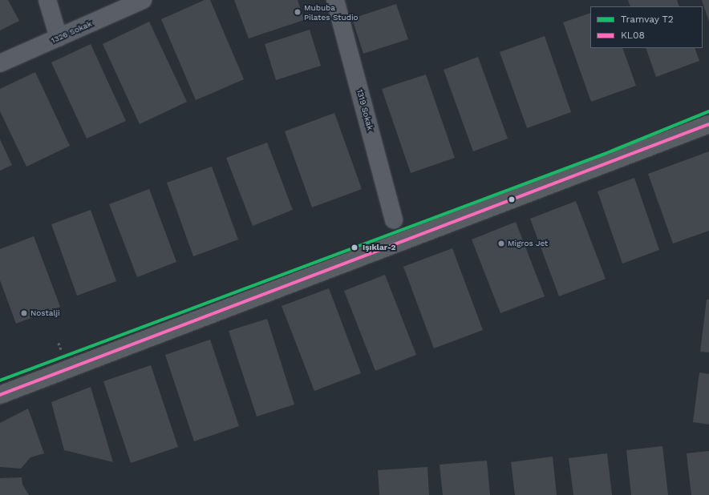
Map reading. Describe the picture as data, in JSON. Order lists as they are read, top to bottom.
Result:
{
  "streets": {
    "street": ["1326 Sokak", "1319 Sokak"]
  },
  "places": [
    "Mububa Pilates Studio",
    "Migros Jet",
    "Işıklar-2",
    "Nostalji"
  ],
  "lines": ["tram line T2", "transit line KL08"],
  "legend": ["Tramvay T2", "KL08"]
}
